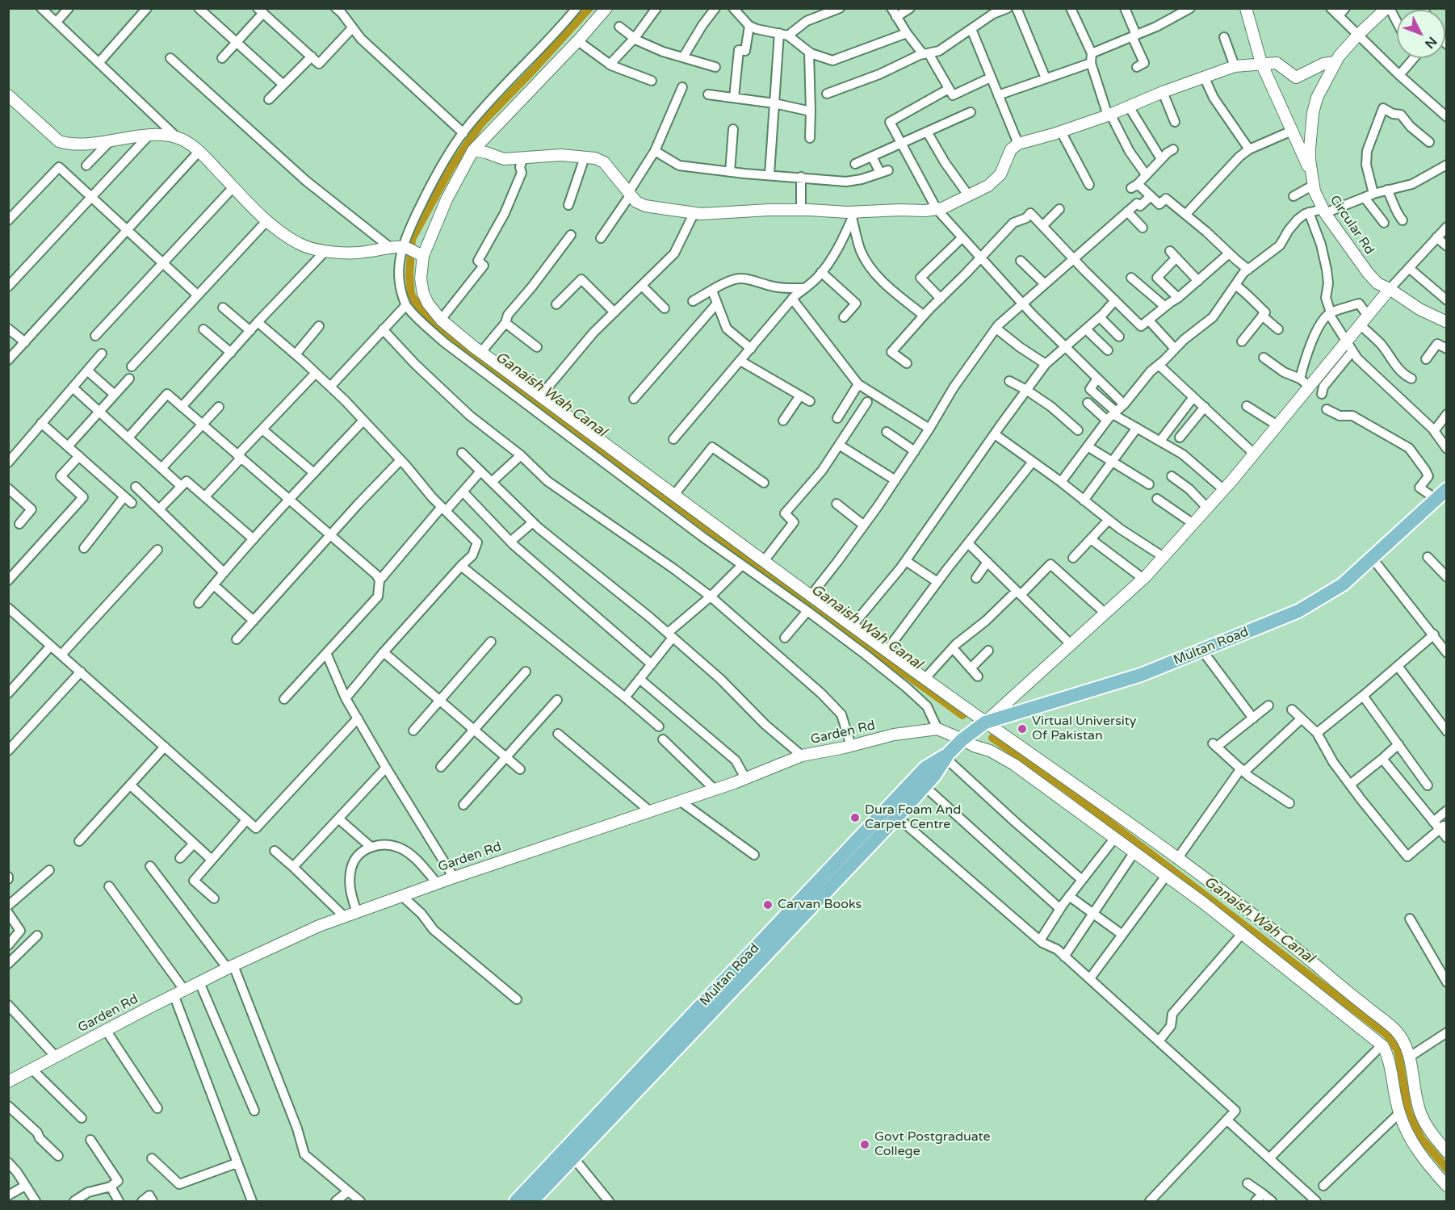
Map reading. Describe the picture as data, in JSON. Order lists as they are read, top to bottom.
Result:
{
  "streets": {
    "main road": ["Multan Road"],
    "street": ["Circular Rd", "Garden Rd"]
  },
  "crossings": [
    ["Multan Road", "Garden Rd"]
  ],
  "water": ["Ganaish Wah Canal"],
  "places": [
    "Virtual University Of Pakistan",
    "Dura Foam And Carpet Centre",
    "Carvan Books",
    "Govt Postgraduate College"
  ],
  "north": "bottom right"
}
